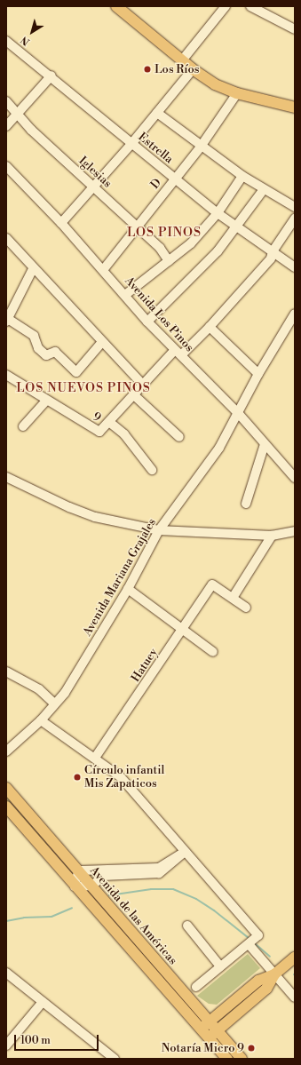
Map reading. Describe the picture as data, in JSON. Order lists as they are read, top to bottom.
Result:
{
  "streets": {
    "main road": ["Avenida de las Américas"],
    "street": [
      "Estrella",
      "Iglesias",
      "D",
      "Avenida Los Pinos",
      "9",
      "Avenida Mariana Grajales",
      "Hatuey"
    ]
  },
  "crossings": [
    ["Estrella", "D"],
    ["Estrella", "9"],
    ["Iglesias", "D"],
    ["D", "Avenida Los Pinos"],
    ["Avenida Los Pinos", "9"],
    ["Avenida Los Pinos", "Avenida Mariana Grajales"]
  ],
  "districts": ["LOS PINOS", "LOS NUEVOS PINOS"],
  "places": ["Los Ríos", "Círculo infantil Mis Zapaticos", "Notaría Micro 9"],
  "scale_bar": "100 m",
  "north": "bottom left"
}
